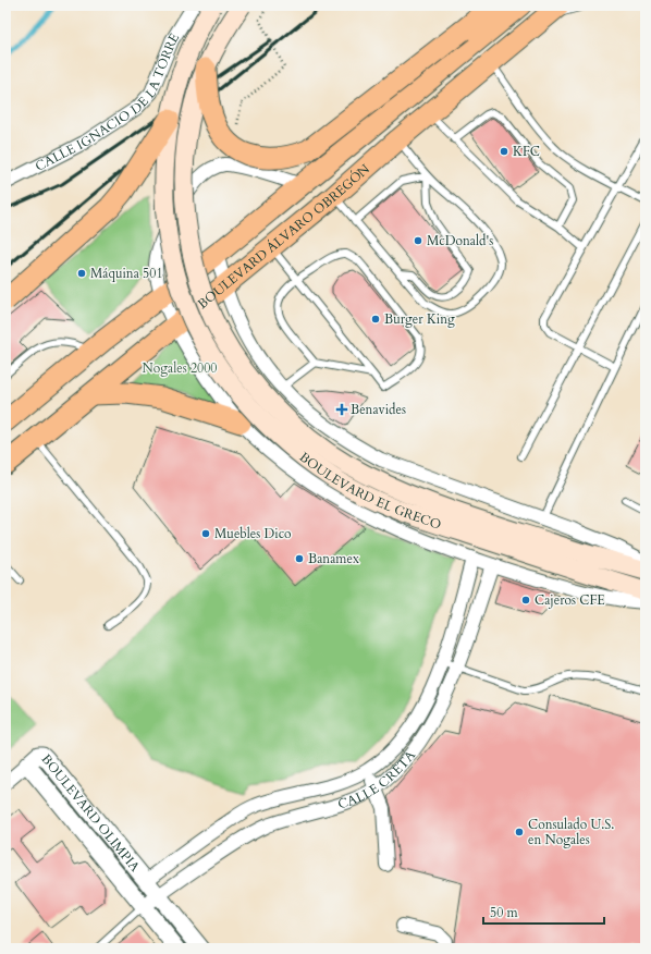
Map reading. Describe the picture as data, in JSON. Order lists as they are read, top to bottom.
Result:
{
  "streets": {
    "highway": ["BOULEVARD ÁLVARO OBREGÓN"],
    "main road": ["BOULEVARD EL GRECO"],
    "street": ["CALLE IGNACIO DE LA TORRE", "CALLE CRETA", "BOULEVARD OLIMPIA"]
  },
  "crossings": [
    ["CALLE CRETA", "BOULEVARD OLIMPIA"]
  ],
  "parks": ["Nogales 2000"],
  "places": {
    "other": [
      "KFC",
      "McDonald's",
      "Máquina 501",
      "Burger King",
      "Muebles Dico",
      "Banamex",
      "Cajeros CFE",
      "Consulado U.S. en Nogales"
    ],
    "health": ["Benavides"]
  },
  "scale_bar": "50 m"
}
